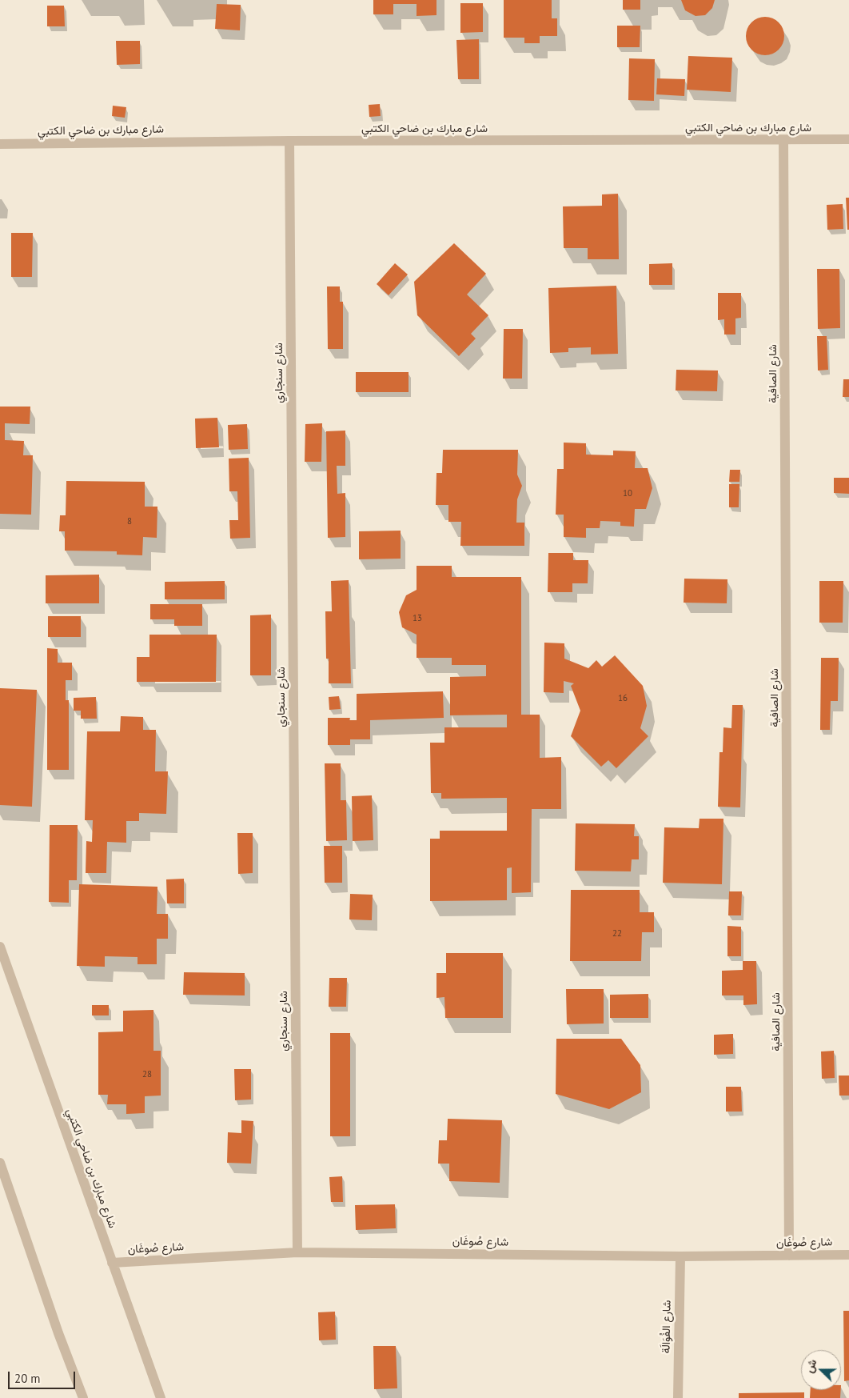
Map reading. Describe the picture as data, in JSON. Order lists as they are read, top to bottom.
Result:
{
  "streets": {
    "street": [
      "شارع مبارك بن ضاحي الكتبي",
      "شارع سنجاري",
      "شارع الصافية",
      "شارع صُوغَان",
      "شارع الفُوَالَة"
    ]
  },
  "crossings": [
    ["شارع مبارك بن ضاحي الكتبي", "شارع سنجاري"],
    ["شارع مبارك بن ضاحي الكتبي", "شارع الصافية"],
    ["شارع مبارك بن ضاحي الكتبي", "شارع صُوغَان"],
    ["شارع سنجاري", "شارع صُوغَان"],
    ["شارع الصافية", "شارع صُوغَان"],
    ["شارع صُوغَان", "شارع الفُوَالَة"]
  ],
  "house_numbers": [
    "10",
    "8",
    "13",
    "16",
    "22",
    "28"
  ],
  "scale_bar": "20 m",
  "north": "left"
}
